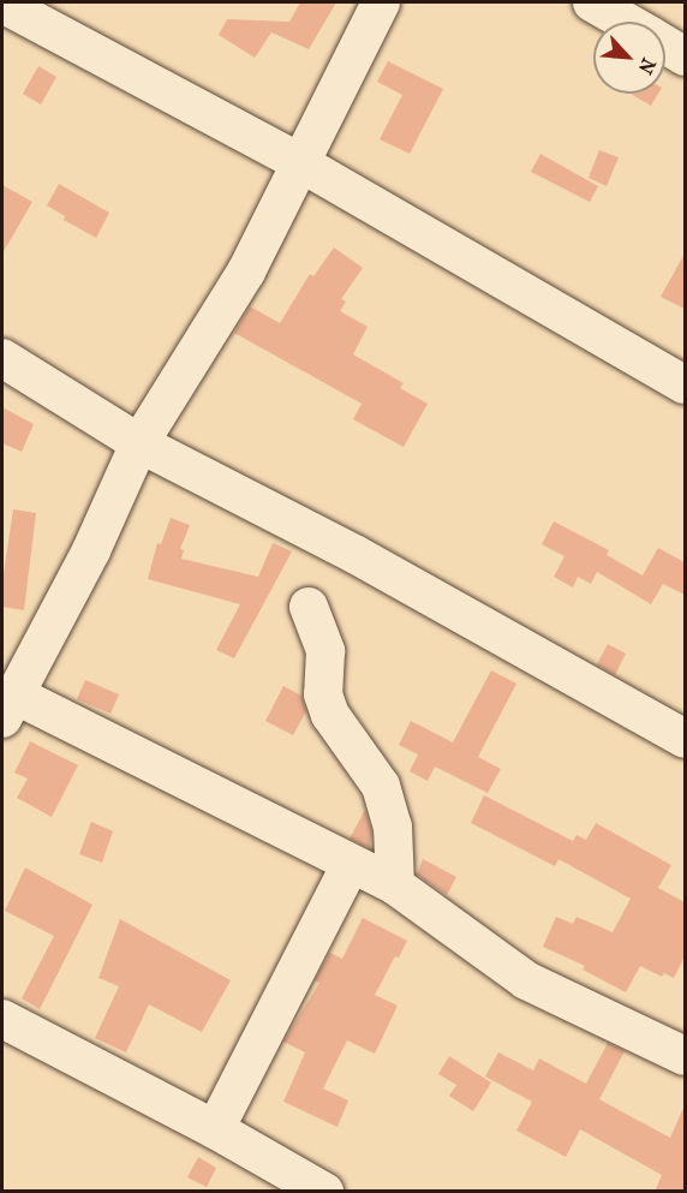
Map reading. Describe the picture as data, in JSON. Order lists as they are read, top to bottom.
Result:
{
  "north": "bottom right"
}
